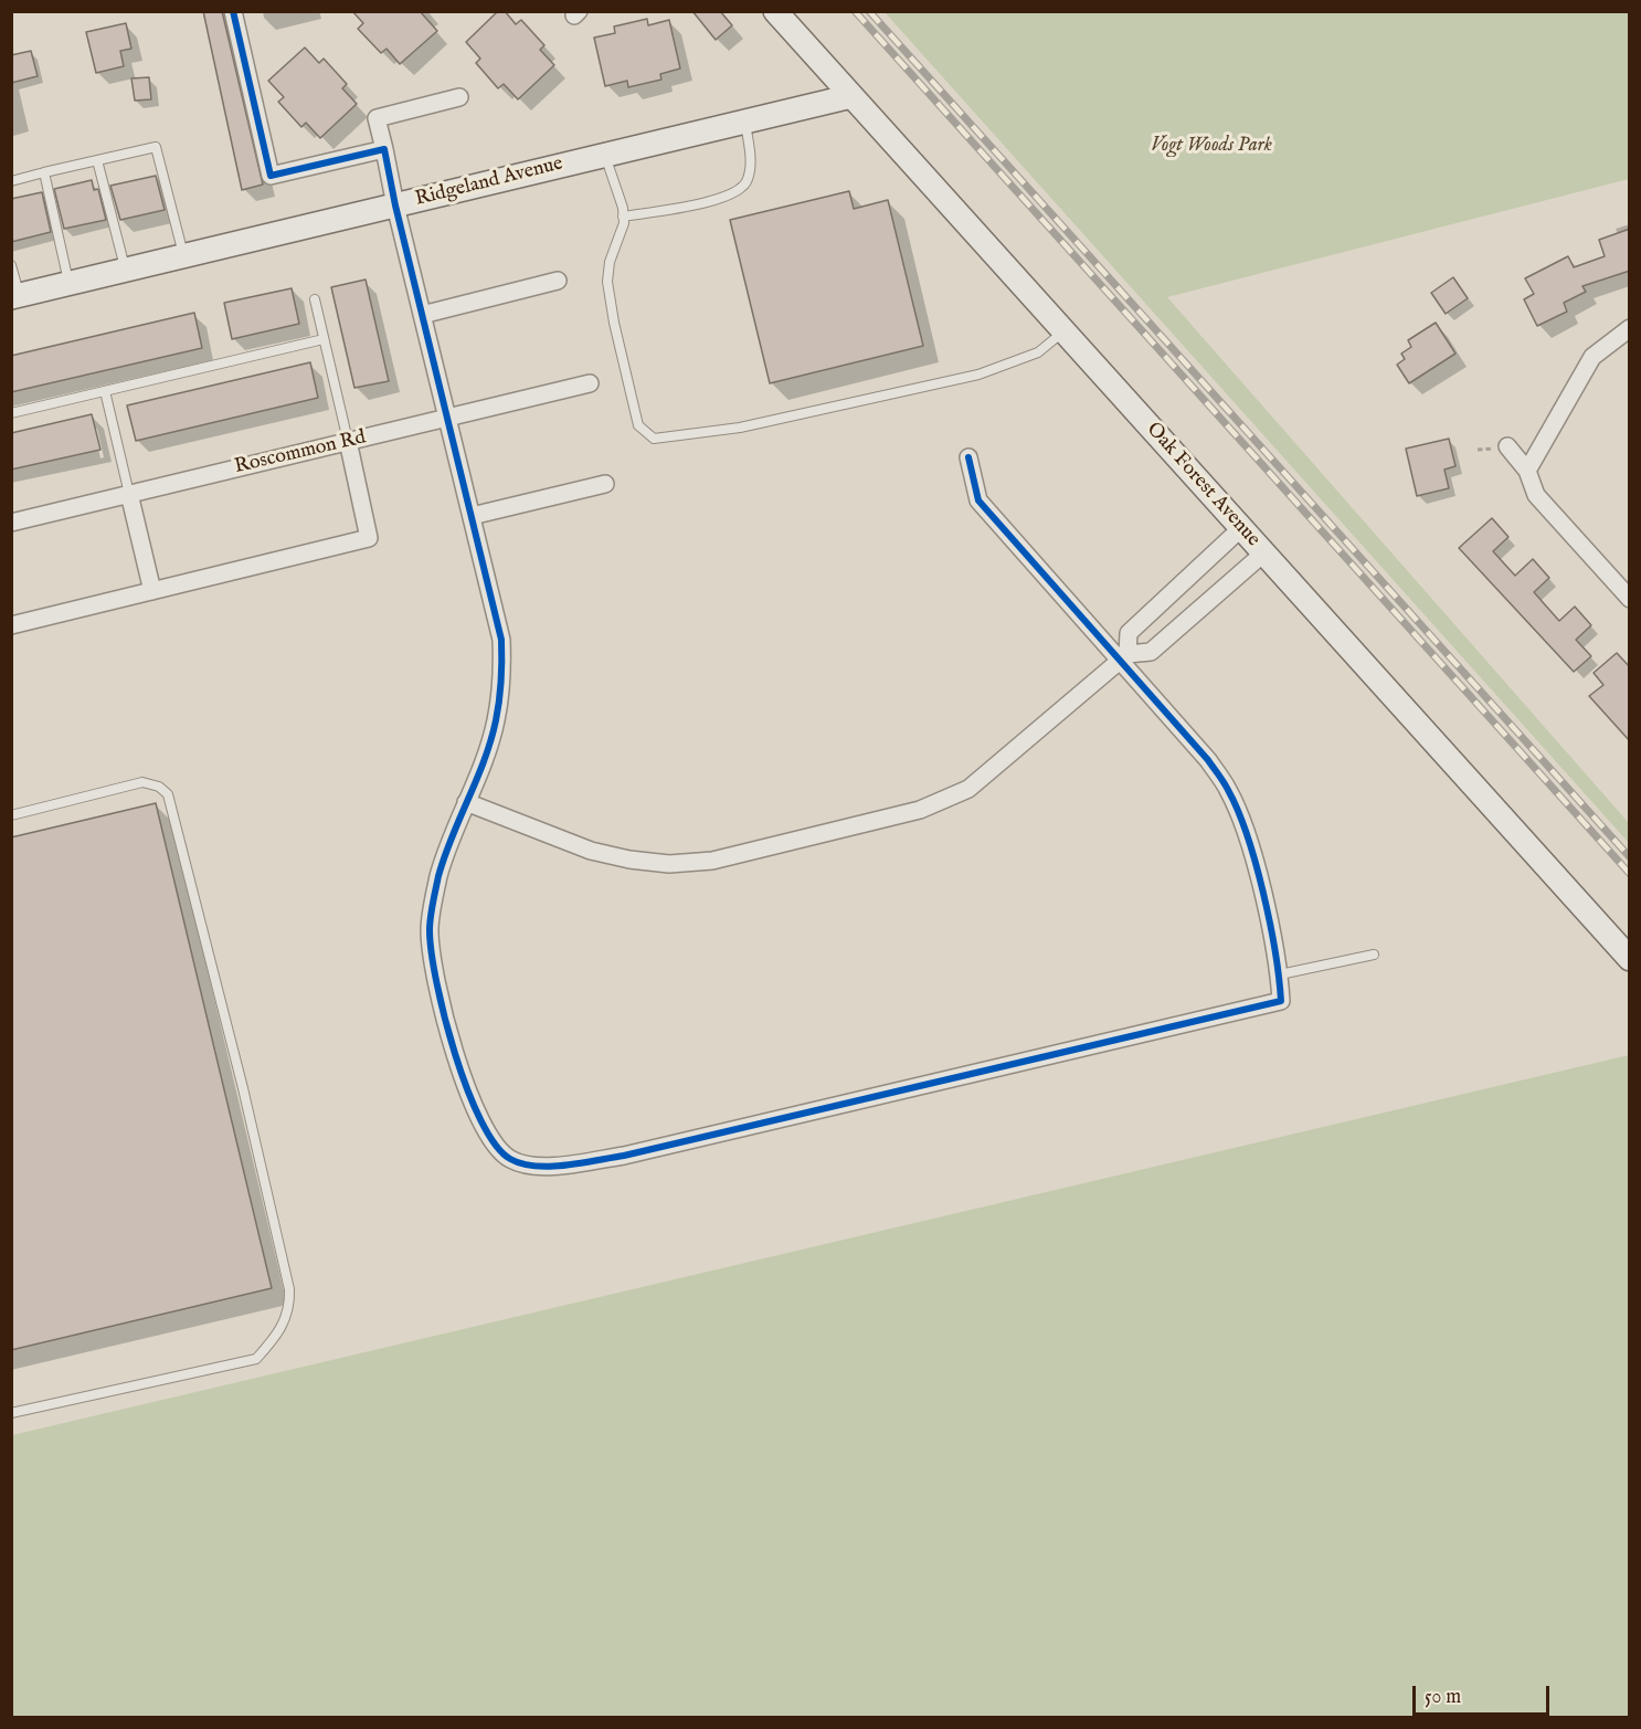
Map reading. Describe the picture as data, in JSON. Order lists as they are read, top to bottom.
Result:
{
  "streets": {
    "street": ["Ridgeland Avenue", "Roscommon Rd", "Oak Forest Avenue"]
  },
  "crossings": [
    ["Ridgeland Avenue", "Oak Forest Avenue"]
  ],
  "parks": ["Vogt Woods Park"],
  "scale_bar": "50 m"
}
